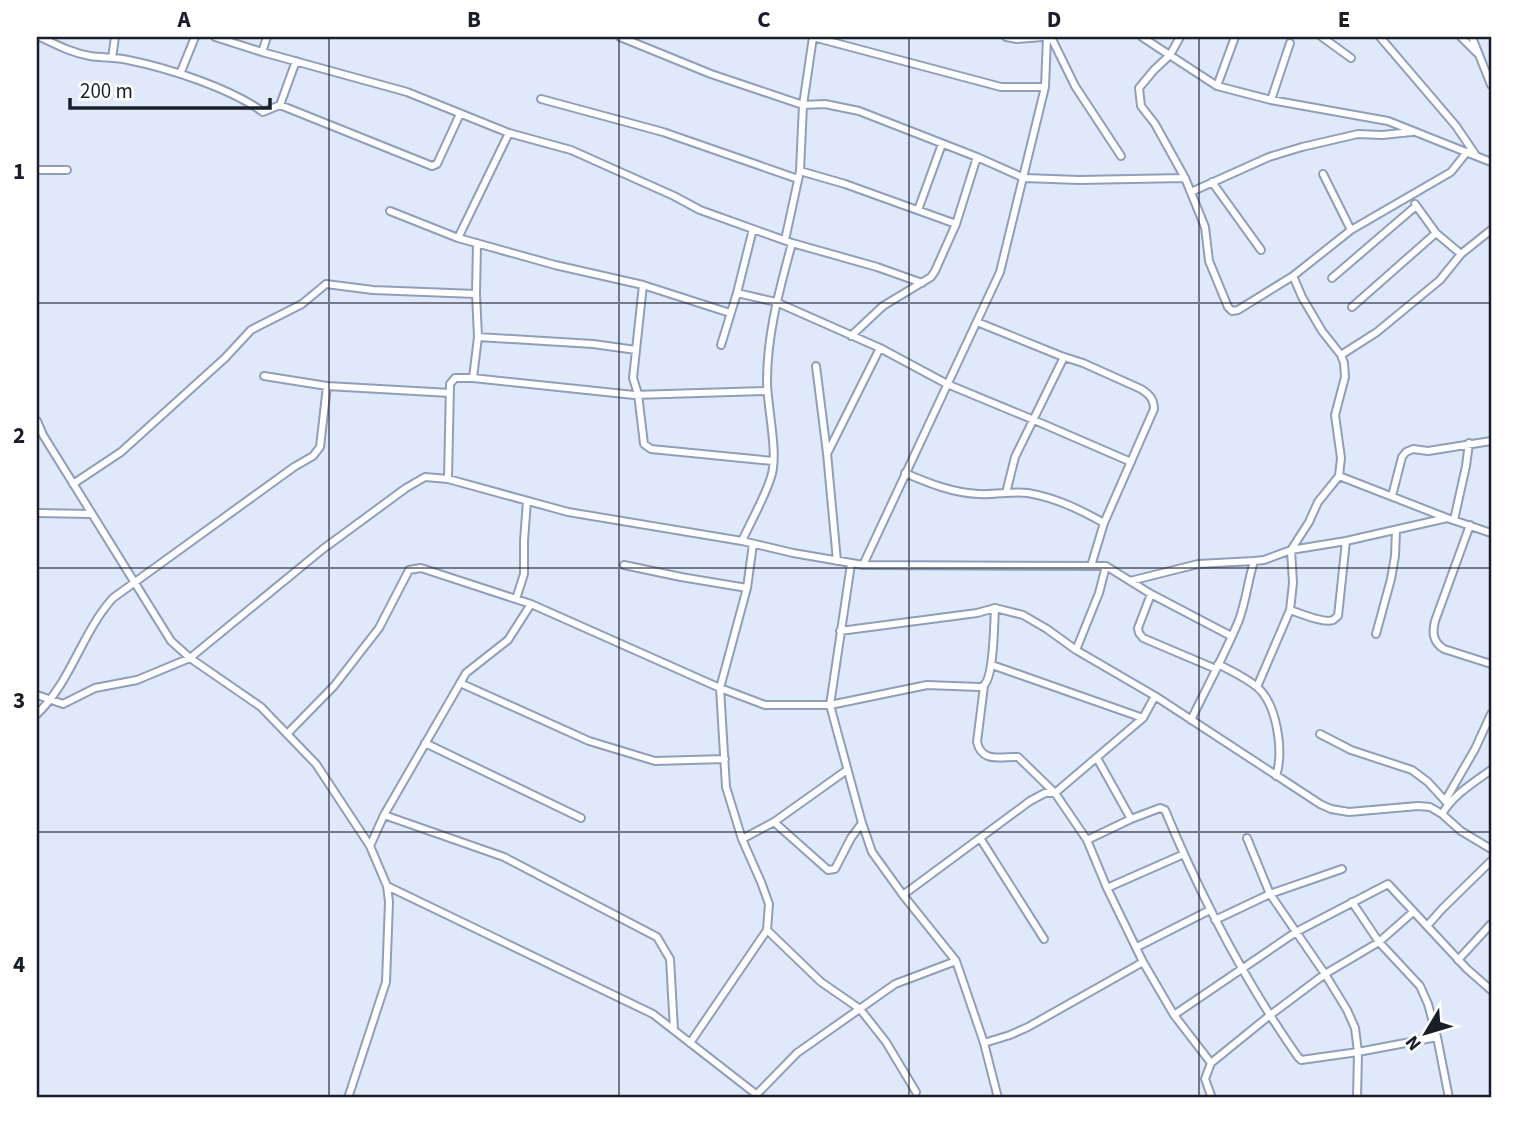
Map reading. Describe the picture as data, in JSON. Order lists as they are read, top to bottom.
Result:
{
  "scale_bar": "200 m",
  "north": "bottom left",
  "grid": {
    "columns": [
      "A",
      "B",
      "C",
      "D",
      "E"
    ],
    "rows": [
      "1",
      "2",
      "3",
      "4"
    ]
  }
}
